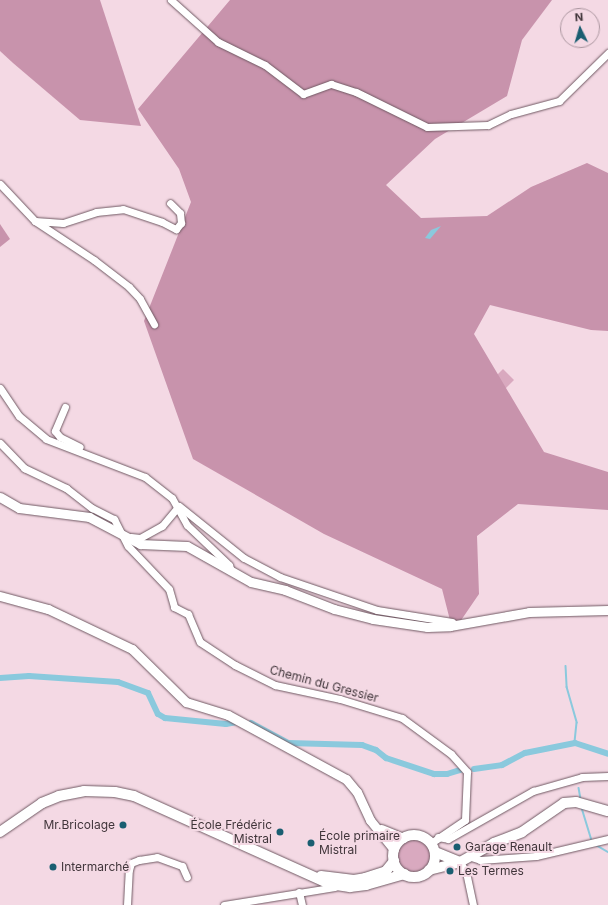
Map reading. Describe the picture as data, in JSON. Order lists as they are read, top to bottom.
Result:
{
  "streets": {
    "street": ["Chemin du Gressier"]
  },
  "places": [
    "Mr.Bricolage",
    "École Frédéric Mistral",
    "École primaire Mistral",
    "Garage Renault",
    "Intermarché",
    "Les Termes"
  ],
  "north": "top"
}
